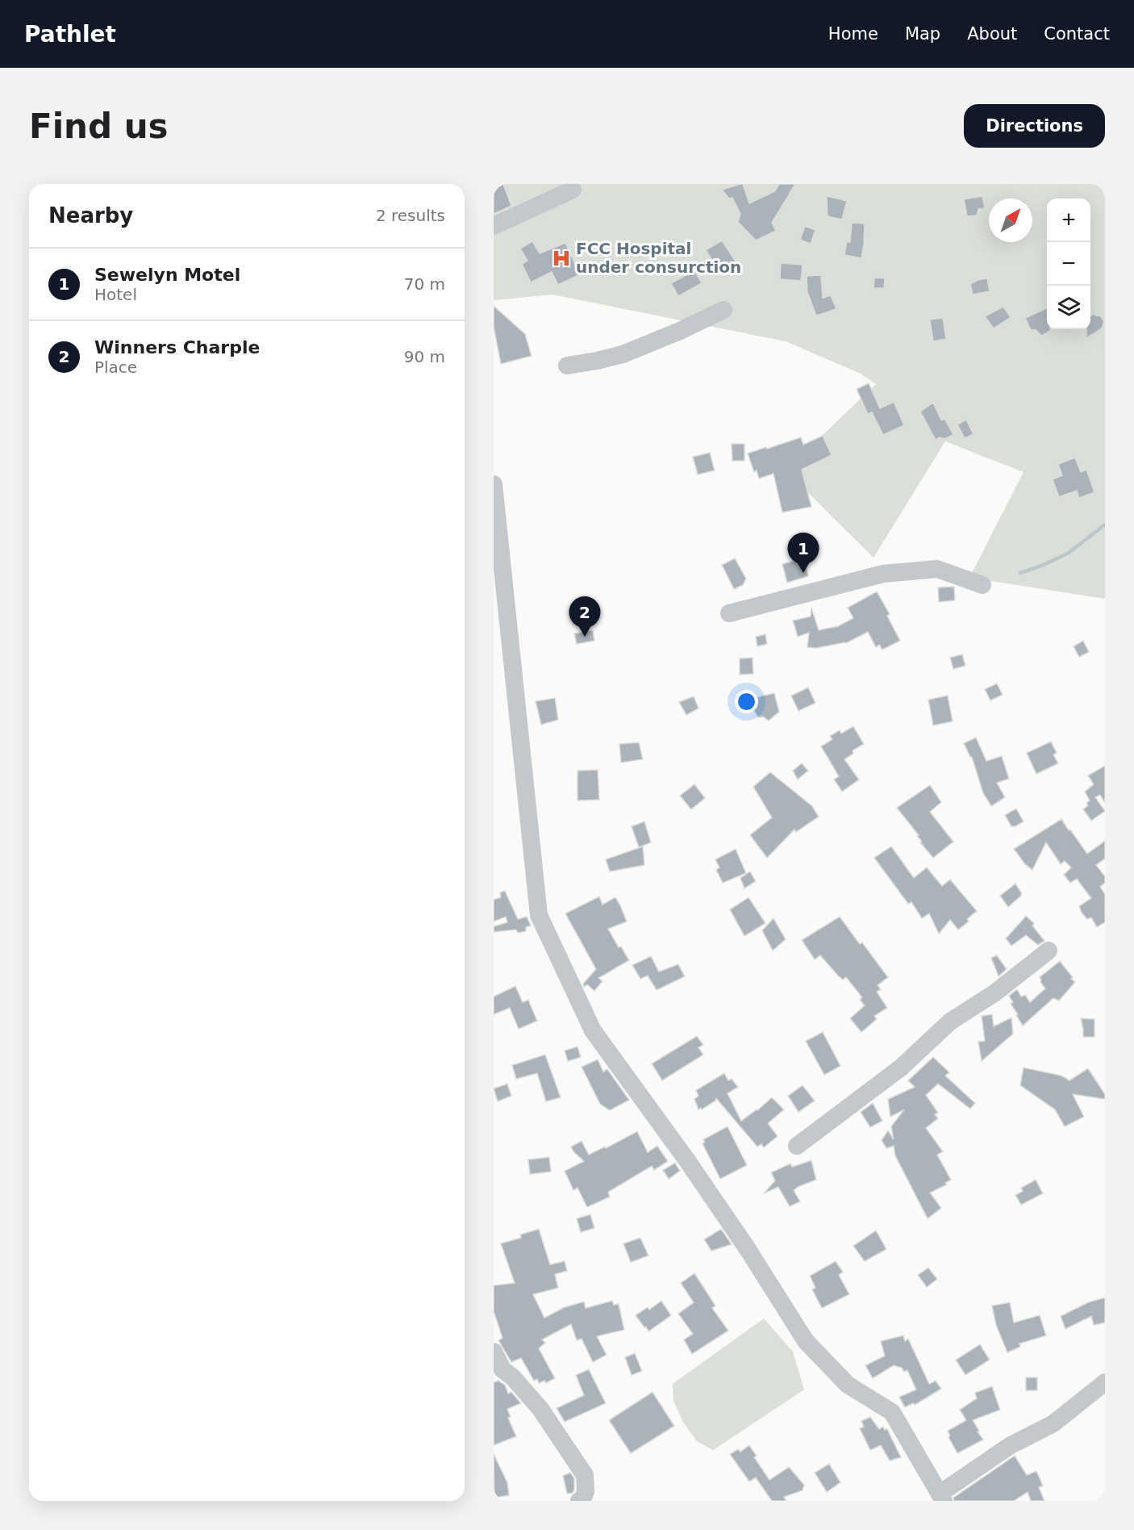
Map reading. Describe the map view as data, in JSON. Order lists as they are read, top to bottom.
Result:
{
  "places": {
    "hospital": ["FCC Hospital under consurction"]
  },
  "north": "top right",
  "page": {
    "header": "Pathlet",
    "nav": [
      "Home",
      "Map",
      "About",
      "Contact"
    ],
    "buttons": "Directions",
    "title": "Find us",
    "heading": ["Nearby", "2 results"],
    "map_buttons": ["+", "−"],
    "list": [
      {
        "mark": "1",
        "name": "Sewelyn Motel",
        "note": "Hotel",
        "value": "70 m"
      },
      {
        "mark": "2",
        "name": "Winners Charple",
        "note": "Place",
        "value": "90 m"
      }
    ],
    "pins": ["1", "2"]
  }
}
